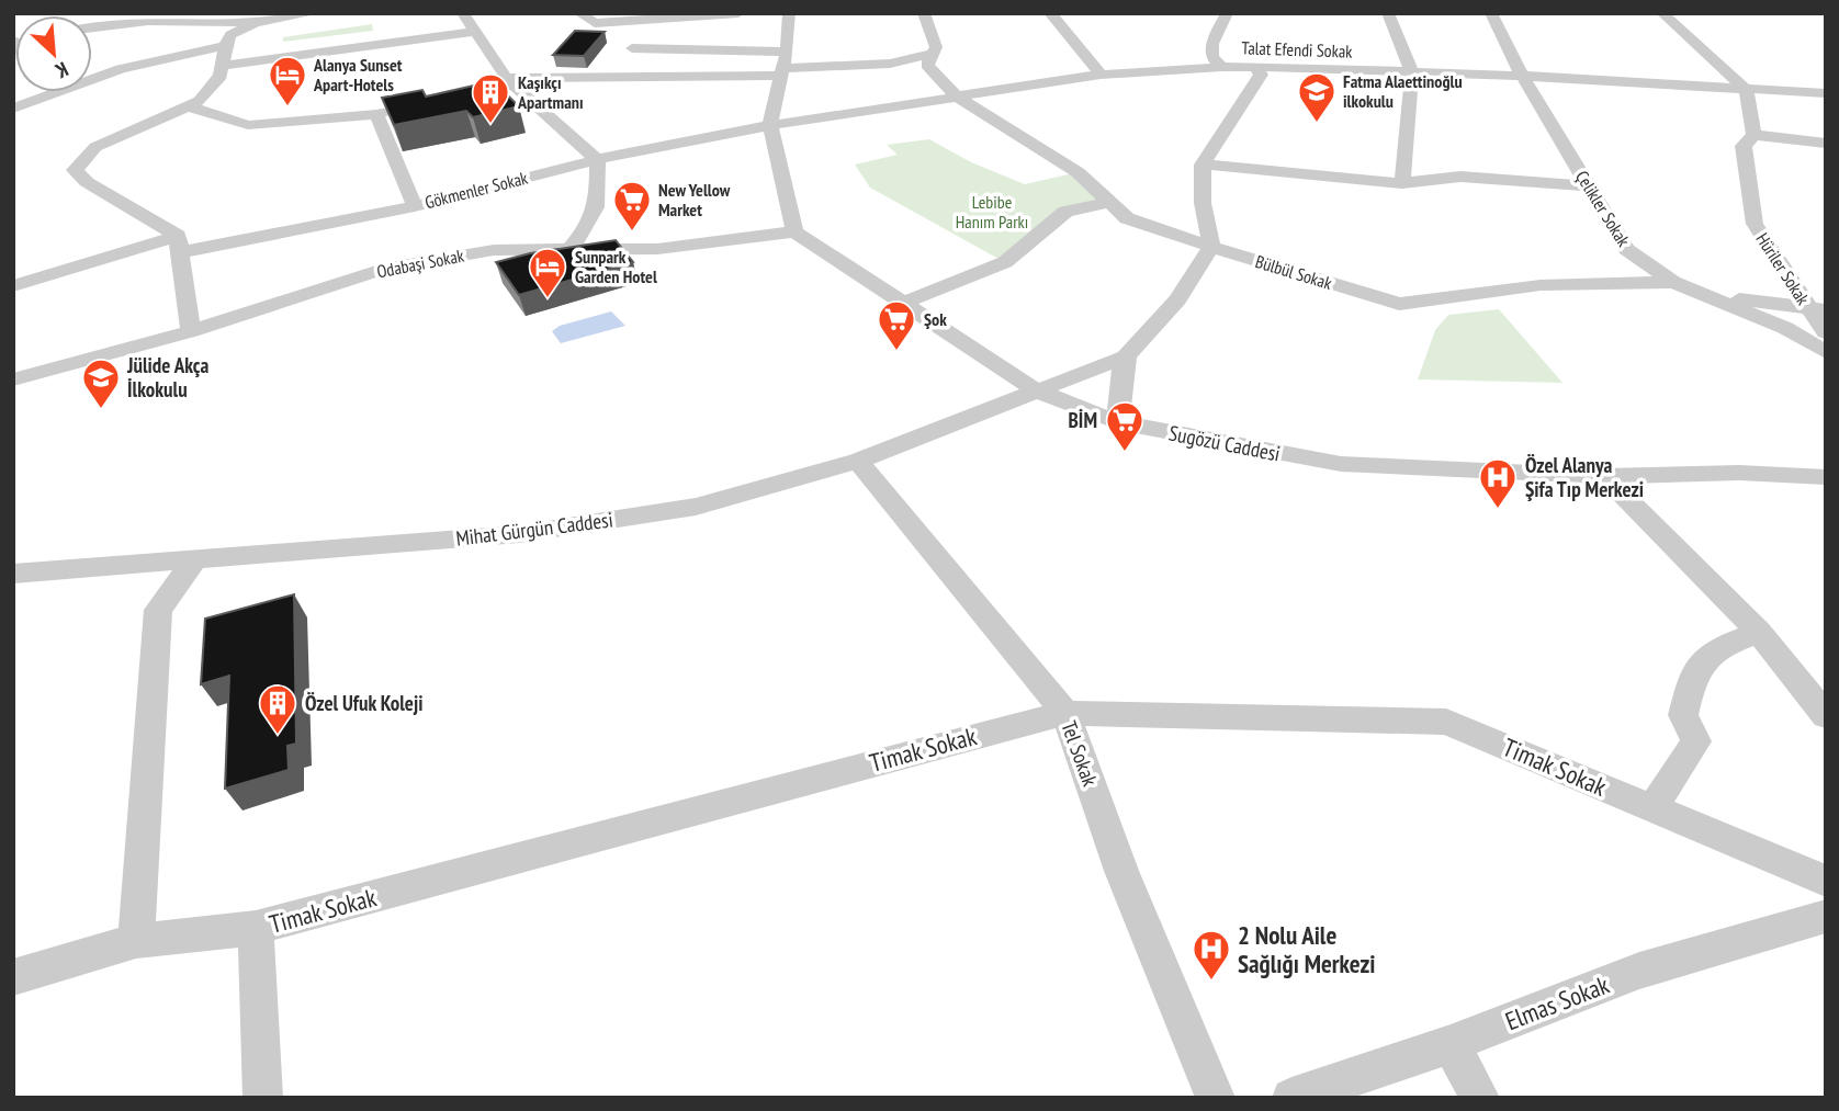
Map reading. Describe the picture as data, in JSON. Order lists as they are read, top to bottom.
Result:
{
  "streets": {
    "street": [
      "Talat Efendi Sokak",
      "Gökmenler Sokak",
      "Çelikler Sokak",
      "Odabaşi Sokak",
      "Hüriler Sokak",
      "Bülbül Sokak",
      "Sugözü Caddesi",
      "Mihat Gürgün Caddesi",
      "Timak Sokak",
      "Tel Sokak",
      "Elmas Sokak"
    ]
  },
  "crossings": [
    ["Talat Efendi Sokak", "Gökmenler Sokak"],
    ["Talat Efendi Sokak", "Çelikler Sokak"],
    ["Talat Efendi Sokak", "Hüriler Sokak"],
    ["Talat Efendi Sokak", "Bülbül Sokak"],
    ["Çelikler Sokak", "Bülbül Sokak"],
    ["Odabaşi Sokak", "Sugözü Caddesi"],
    ["Sugözü Caddesi", "Mihat Gürgün Caddesi"],
    ["Mihat Gürgün Caddesi", "Tel Sokak"],
    ["Timak Sokak", "Tel Sokak"]
  ],
  "parks": ["Lebibe Hanım Parkı"],
  "places": {
    "hotel": ["Alanya Sunset Apart-Hotels", "Sunpark Garden Hotel"],
    "school or university": ["Fatma Alaettinoğlu ilkokulu", "Jülide Akça İlkokulu"],
    "building": ["Kaşıkçı Apartmanı", "Özel Ufuk Koleji"],
    "supermarket": ["New Yellow Market", "Şok", "BİM"],
    "hospital": ["Özel Alanya Şifa Tıp Merkezi", "2 Nolu Aile Sağlığı Merkezi"]
  },
  "north": "bottom right"
}
